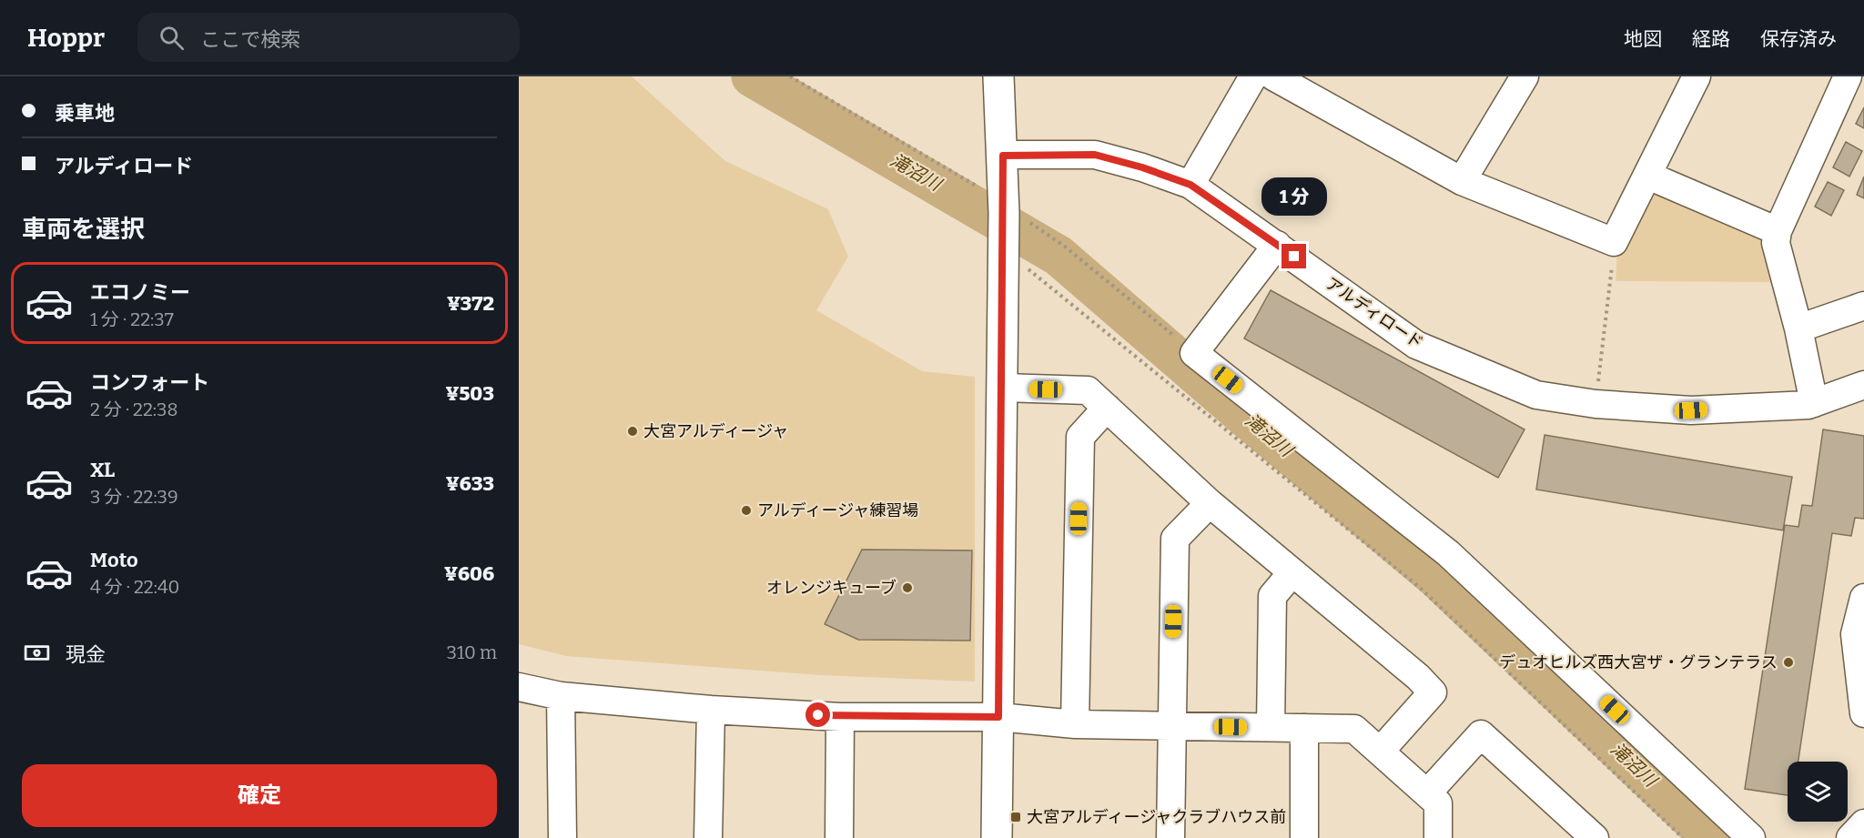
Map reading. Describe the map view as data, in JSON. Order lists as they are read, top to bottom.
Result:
{
  "streets": {
    "street": ["アルディロード"]
  },
  "water": ["滝沼川"],
  "places": {
    "other": [
      "大宮アルディージャ",
      "アルディージャ練習場",
      "オレンジキューブ",
      "デュオヒルズ西大宮ザ・グランテラス"
    ],
    "transit": ["大宮アルディージャクラブハウス前"]
  },
  "page": {
    "header": "Hoppr",
    "search": "ここで検索",
    "nav": ["地図", "経路", "保存済み"],
    "banner": ["乗車地", "アルディロード"],
    "bubble": "1 分",
    "heading": "車両を選択",
    "list": [
      {
        "name": "エコノミー",
        "note": "1 分 · 22:37",
        "value": "¥372"
      },
      {
        "name": "コンフォート",
        "note": "2 分 · 22:38",
        "value": "¥503"
      },
      {
        "name": "XL",
        "note": "3 分 · 22:39",
        "value": "¥633"
      },
      {
        "name": "Moto",
        "note": "4 分 · 22:40",
        "value": "¥606"
      }
    ],
    "pay": ["現金", "310 m"],
    "buttons": "確定"
  }
}
